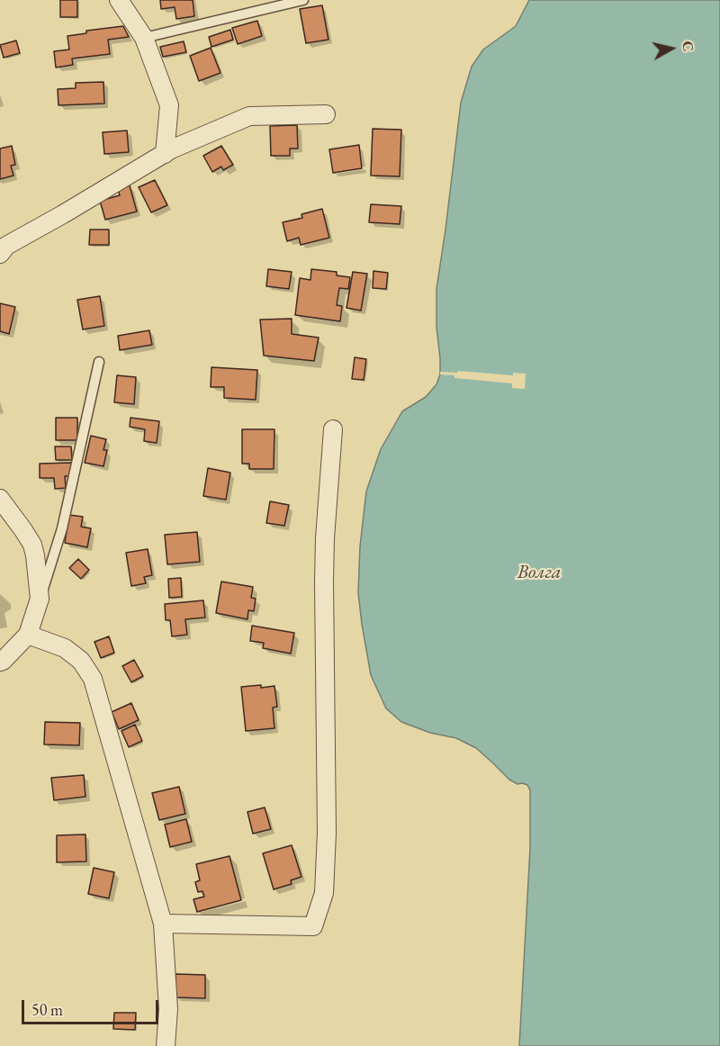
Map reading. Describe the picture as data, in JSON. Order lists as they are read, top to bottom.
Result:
{
  "water": ["Волга"],
  "scale_bar": "50 m",
  "north": "right"
}
